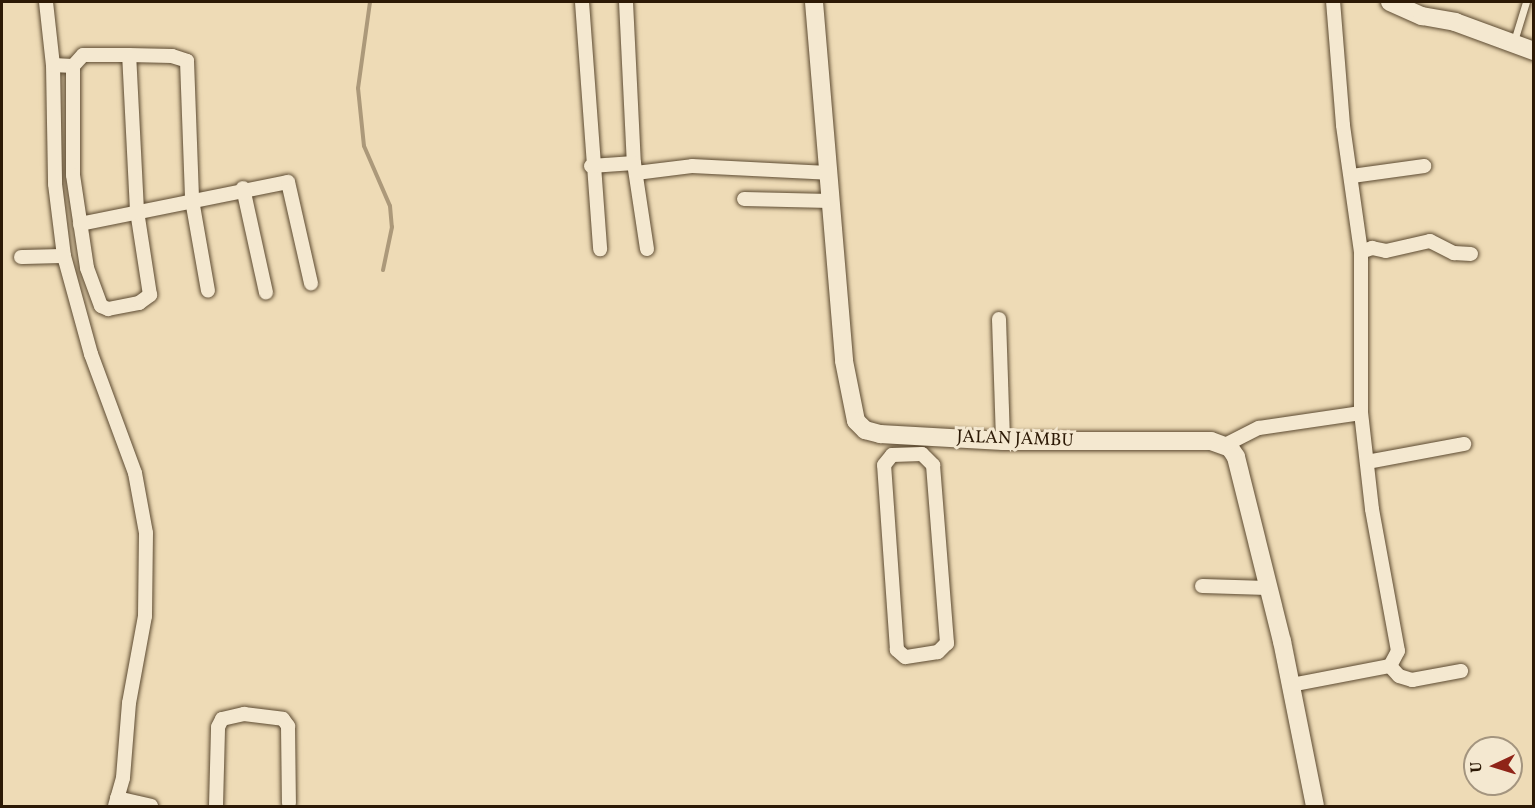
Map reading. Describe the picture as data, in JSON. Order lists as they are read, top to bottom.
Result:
{
  "streets": {
    "street": ["JALAN JAMBU"]
  },
  "north": "left"
}
